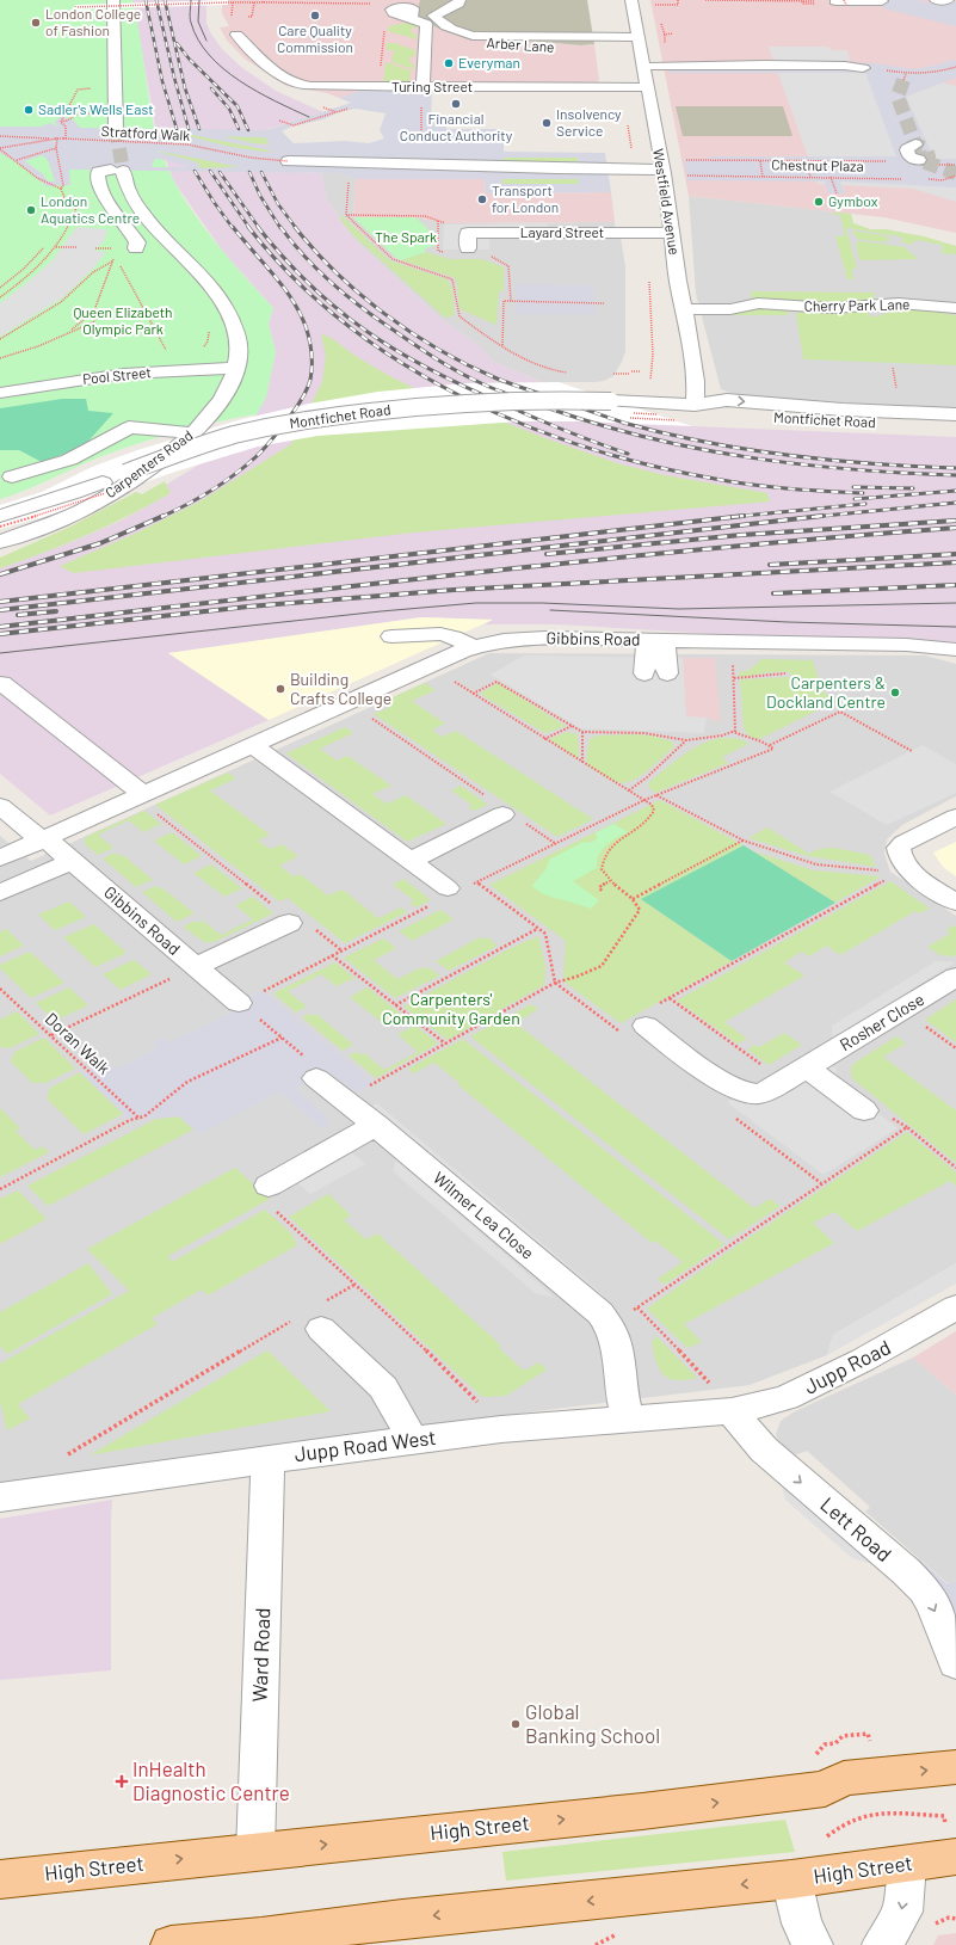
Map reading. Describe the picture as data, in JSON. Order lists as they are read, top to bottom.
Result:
{
  "streets": {
    "main road": ["High Street"],
    "street": [
      "Arber Lane",
      "Turing Street",
      "Westfield Avenue",
      "Layard Street",
      "Cherry Park Lane",
      "Pool Street",
      "Montfichet Road",
      "Carpenters Road",
      "Gibbins Road",
      "Rosher Close",
      "Wilmer Lea Close",
      "Jupp Road",
      "Jupp Road West",
      "Lett Road",
      "Ward Road"
    ],
    "path": ["Stratford Walk", "Chestnut Plaza", "Doran Walk"]
  },
  "crossings": [
    ["Turing Street", "Westfield Avenue"],
    ["Westfield Avenue", "Layard Street"],
    ["Westfield Avenue", "Cherry Park Lane"],
    ["Westfield Avenue", "Montfichet Road"],
    ["Pool Street", "Carpenters Road"],
    ["Wilmer Lea Close", "Jupp Road West"],
    ["Jupp Road", "Jupp Road West"],
    ["Jupp Road", "Lett Road"],
    ["Jupp Road West", "Lett Road"],
    ["Jupp Road West", "Ward Road"],
    ["Ward Road", "High Street"]
  ],
  "one_way": ["Lett Road"],
  "parks": ["The Spark", "Queen Elizabeth Olympic Park", "Carpenters' Community Garden"],
  "places": {
    "other": [
      "Care Quality Commission",
      "London College of Fashion",
      "Everyman",
      "Financial Conduct Authority",
      "Sadler's Wells East",
      "Insolvency Service",
      "Transport for London",
      "Gymbox",
      "London Aquatics Centre",
      "Building Crafts College",
      "Carpenters & Dockland Centre",
      "Global Banking School"
    ],
    "health": ["InHealth Diagnostic Centre"]
  }
}
